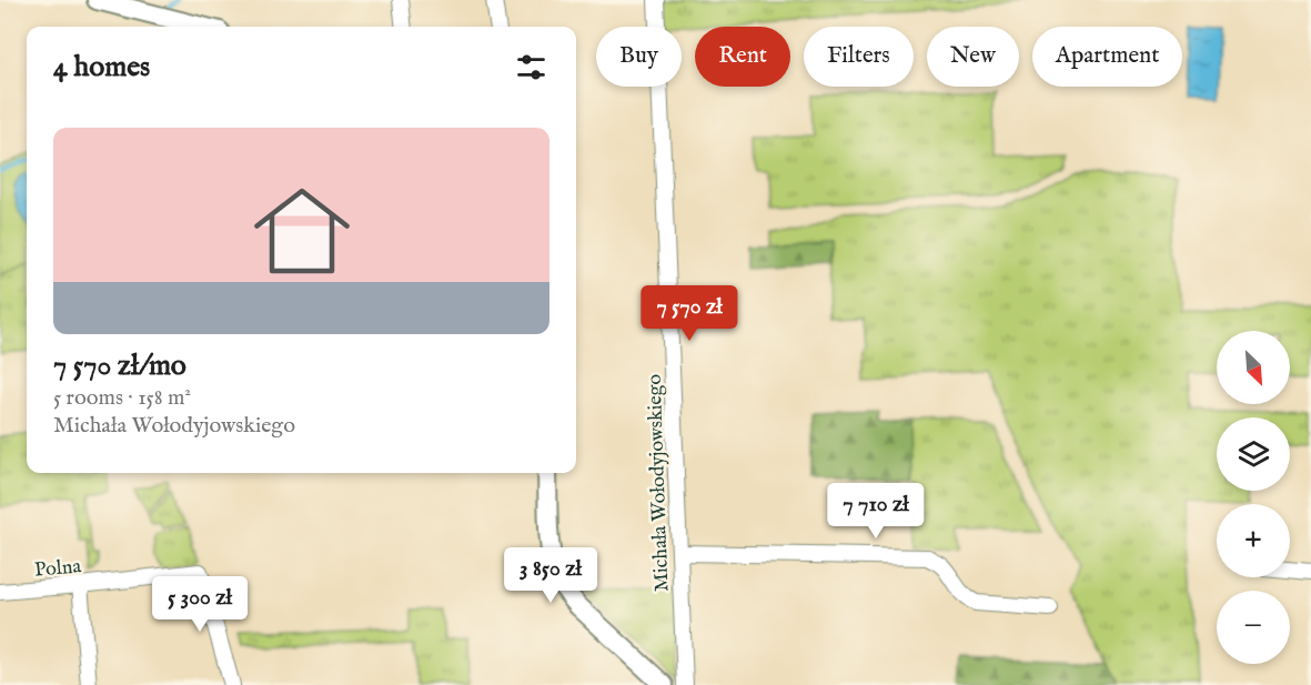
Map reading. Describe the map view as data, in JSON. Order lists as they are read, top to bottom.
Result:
{
  "streets": {
    "street": ["Michała Wołodyjowskiego", "Polna"]
  },
  "north": "bottom right",
  "page": {
    "chip": [
      "Buy",
      "Rent",
      "Filters",
      "New",
      "Apartment"
    ],
    "heading": "4 homes",
    "list": [
      {
        "name": "7 570 zł/mo",
        "note": "5 rooms · 158 m² · Michała Wołodyjowskiego"
      }
    ],
    "price": [
      "7 570 zł",
      "7 710 zł",
      "3 850 zł",
      "5 300 zł"
    ],
    "map_buttons": ["+", "−"]
  }
}
